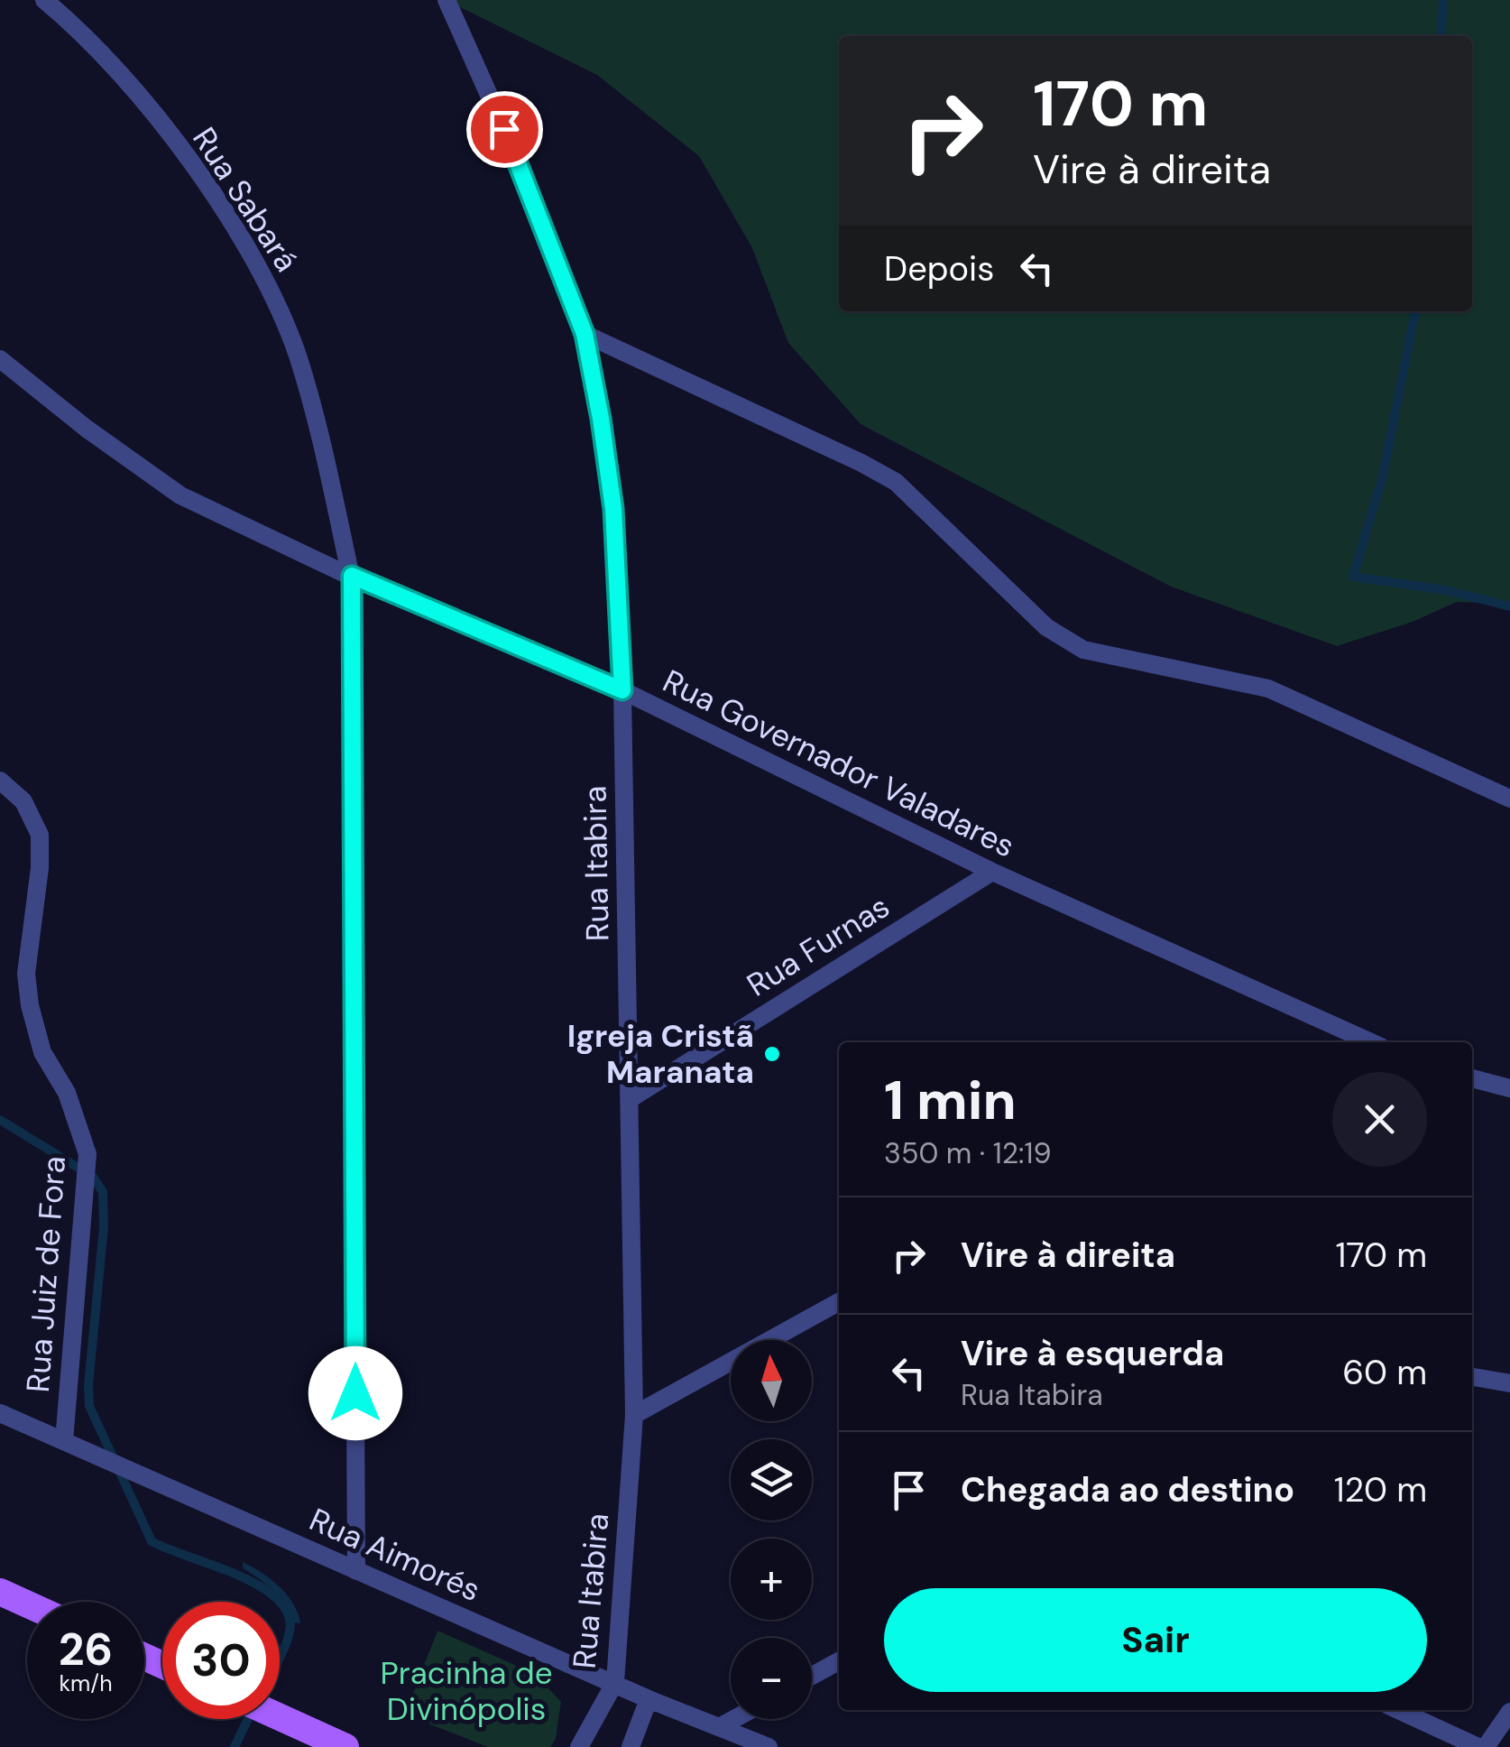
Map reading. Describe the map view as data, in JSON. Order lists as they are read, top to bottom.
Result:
{
  "streets": {
    "street": [
      "Rua Sabará",
      "Rua Governador Valadares",
      "Rua Itabira",
      "Rua Furnas",
      "Rua Juiz de Fora",
      "Rua Aimorés"
    ]
  },
  "crossings": [
    ["Rua Sabará", "Rua Governador Valadares"],
    ["Rua Sabará", "Rua Aimorés"],
    ["Rua Governador Valadares", "Rua Itabira"],
    ["Rua Governador Valadares", "Rua Furnas"],
    ["Rua Itabira", "Rua Furnas"],
    ["Rua Itabira", "Rua Aimorés"],
    ["Rua Juiz de Fora", "Rua Aimorés"]
  ],
  "parks": ["Pracinha de Divinópolis"],
  "places": ["Igreja Cristã Maranata"],
  "north": "top",
  "page": {
    "turn": ["170 m", "Vire à direita"],
    "then": "Depois",
    "heading": ["1 min", "350 m · 12:19"],
    "list": [
      {
        "name": "Vire à direita",
        "value": "170 m"
      },
      {
        "name": "Vire à esquerda",
        "note": "Rua Itabira",
        "value": "60 m"
      },
      {
        "name": "Chegada ao destino",
        "value": "120 m"
      }
    ],
    "map_buttons": ["+", "−"],
    "buttons": "Sair",
    "speed": "26 km/h",
    "limit": "30"
  }
}
